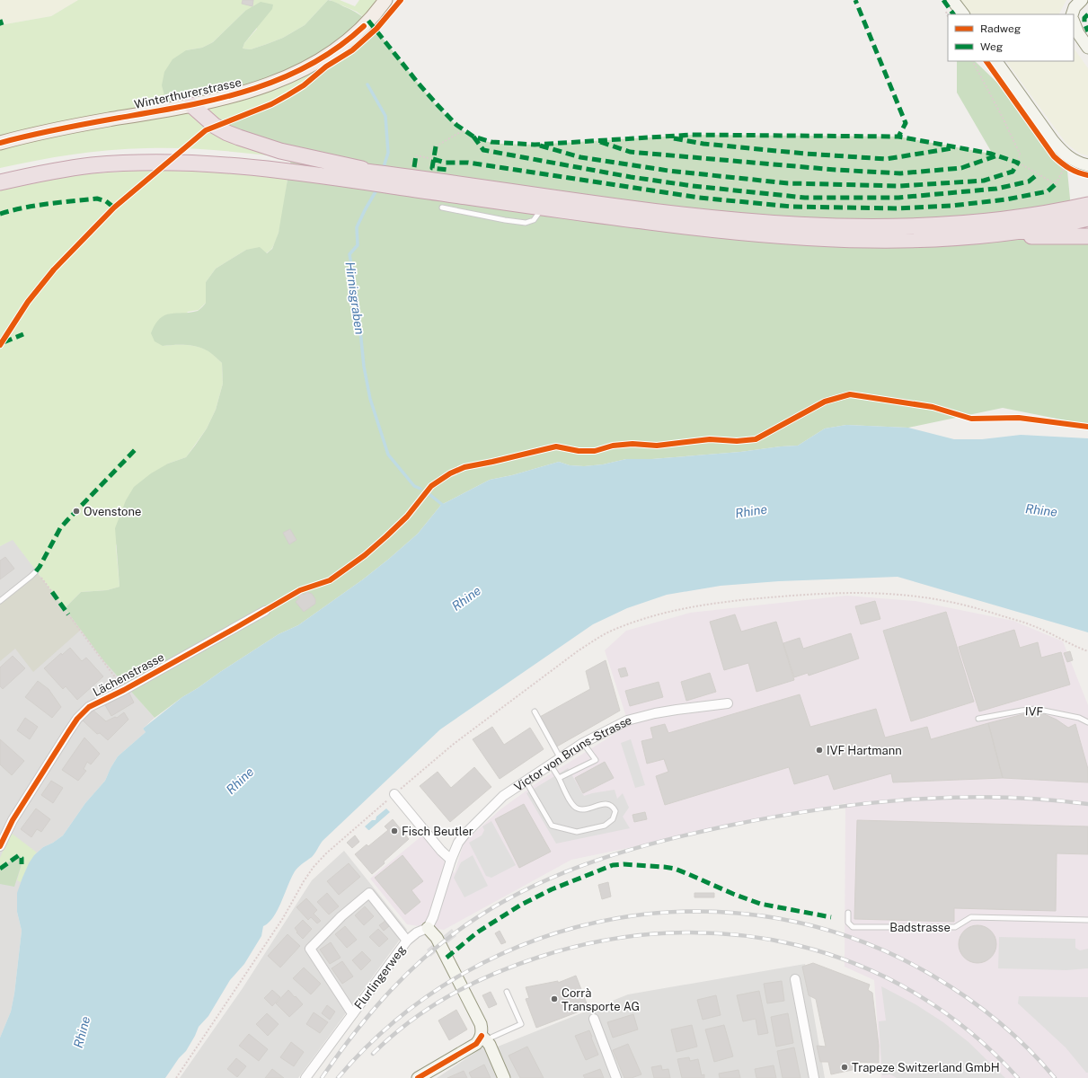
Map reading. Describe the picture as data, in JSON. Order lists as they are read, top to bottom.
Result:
{
  "streets": {
    "main road": ["Winterthurerstrasse"],
    "street": ["Lächenstrasse", "Victor von Bruns-Strasse", "Flurlingerweg"],
    "lane": ["IVF", "Badstrasse"]
  },
  "crossings": [
    ["Victor von Bruns-Strasse", "Flurlingerweg"]
  ],
  "water": ["Hirnisgraben", "Rhine"],
  "places": [
    "Ovenstone",
    "IVF Hartmann",
    "Fisch Beutler",
    "Corrà Transporte AG",
    "Trapeze Switzerland GmbH"
  ],
  "legend": ["Radweg", "Weg"]
}
